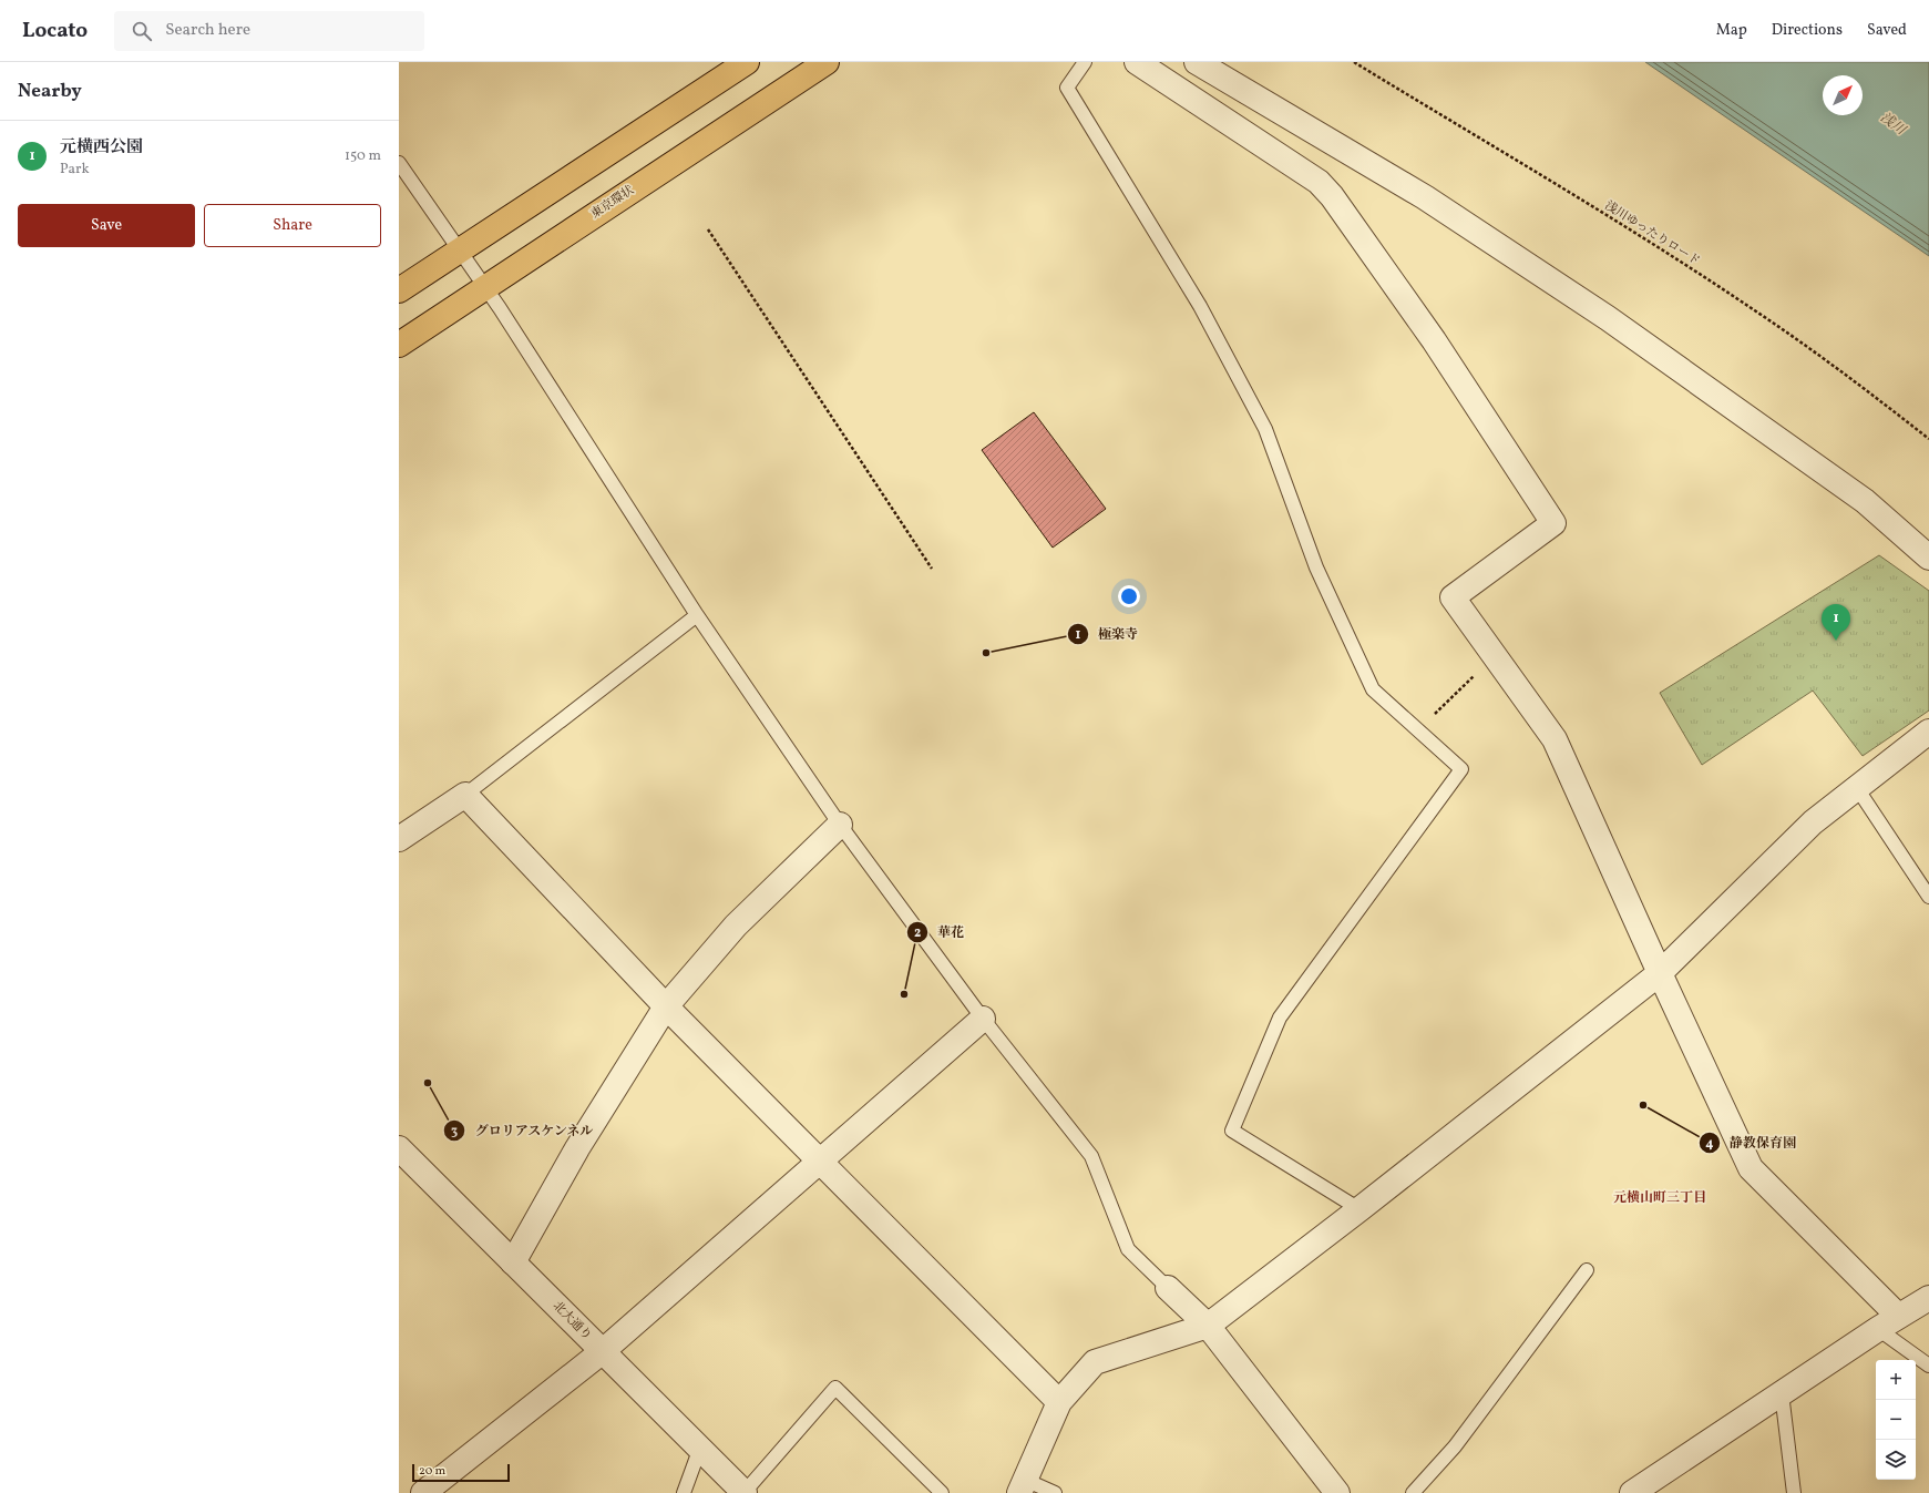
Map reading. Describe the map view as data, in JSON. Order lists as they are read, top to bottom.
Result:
{
  "streets": {
    "highway": ["東京環状"],
    "street": ["北大通り"],
    "path": ["浅川ゆったりロード"]
  },
  "districts": ["元横山町三丁目"],
  "water": ["浅川"],
  "places": [
    "極楽寺",
    "華花",
    "グロリアスケンネル",
    "静教保育園"
  ],
  "scale_bar": "20 m",
  "north": "top right",
  "page": {
    "header": "Locato",
    "search": "Search here",
    "nav": ["Map", "Directions", "Saved"],
    "heading": "Nearby",
    "list": [
      {
        "mark": "1",
        "name": "元横西公園",
        "note": "Park",
        "value": "150 m"
      }
    ],
    "buttons": ["Save", "Share"],
    "pins": "1",
    "map_buttons": ["+", "−"],
    "scale": "20 m"
  }
}
